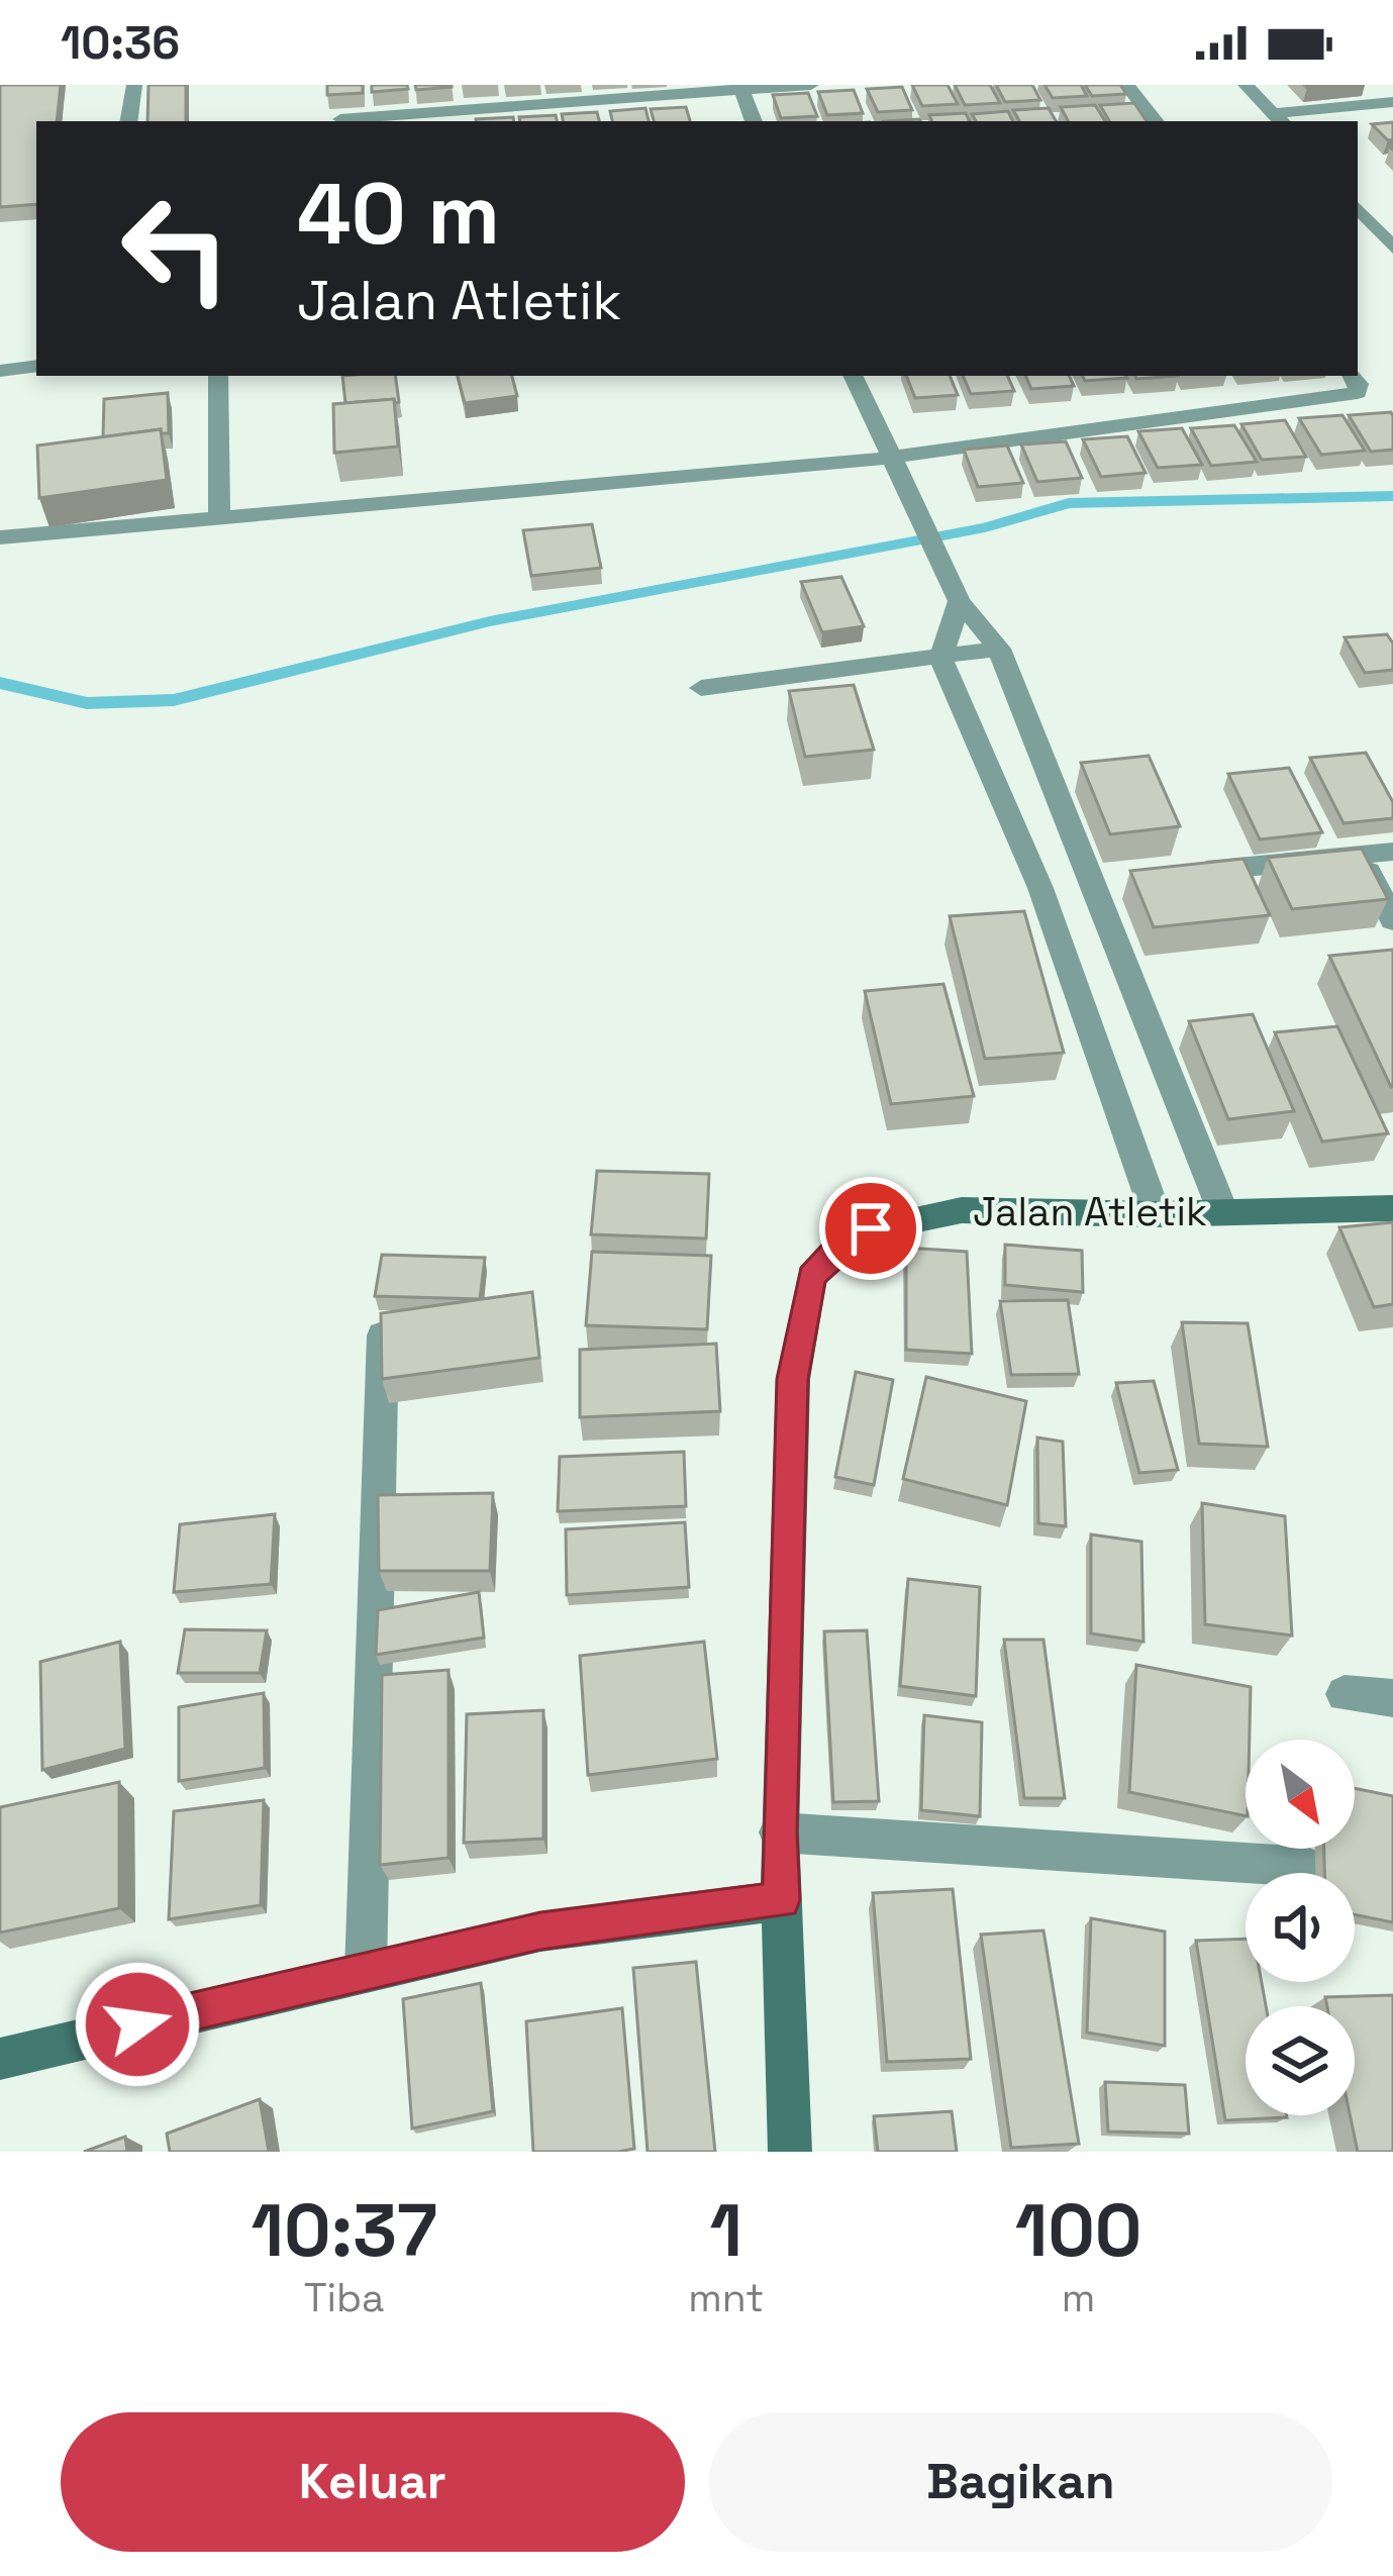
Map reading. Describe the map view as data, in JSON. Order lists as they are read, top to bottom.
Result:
{
  "streets": {
    "street": ["Jalan Atletik"]
  },
  "north": "bottom right",
  "page": {
    "status": "10:36",
    "turn": ["40 m", "Jalan Atletik"],
    "eta": [
      "10:37",
      "Tiba",
      "1",
      "mnt",
      "100",
      "m"
    ],
    "buttons": ["Keluar", "Bagikan"]
  }
}
